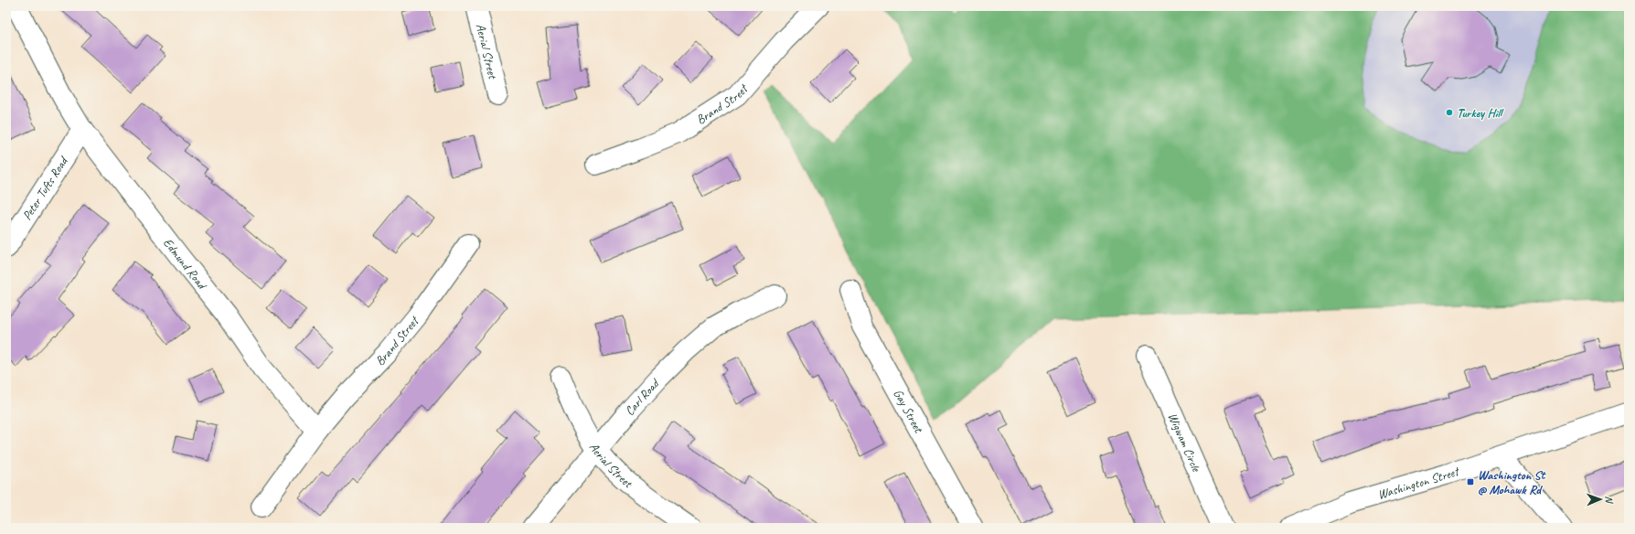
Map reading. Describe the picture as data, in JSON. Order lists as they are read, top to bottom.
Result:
{
  "streets": {
    "street": [
      "Aerial Street",
      "Brand Street",
      "Peter Tufts Road",
      "Edmund Road",
      "Carl Road",
      "Gay Street",
      "Wigwam Circle",
      "Washington Street"
    ]
  },
  "crossings": [
    ["Aerial Street", "Carl Road"],
    ["Brand Street", "Edmund Road"],
    ["Peter Tufts Road", "Edmund Road"]
  ],
  "places": {
    "other": ["Turkey Hill"],
    "transit": ["Washington St @ Mohawk Rd"]
  },
  "north": "right"
}
